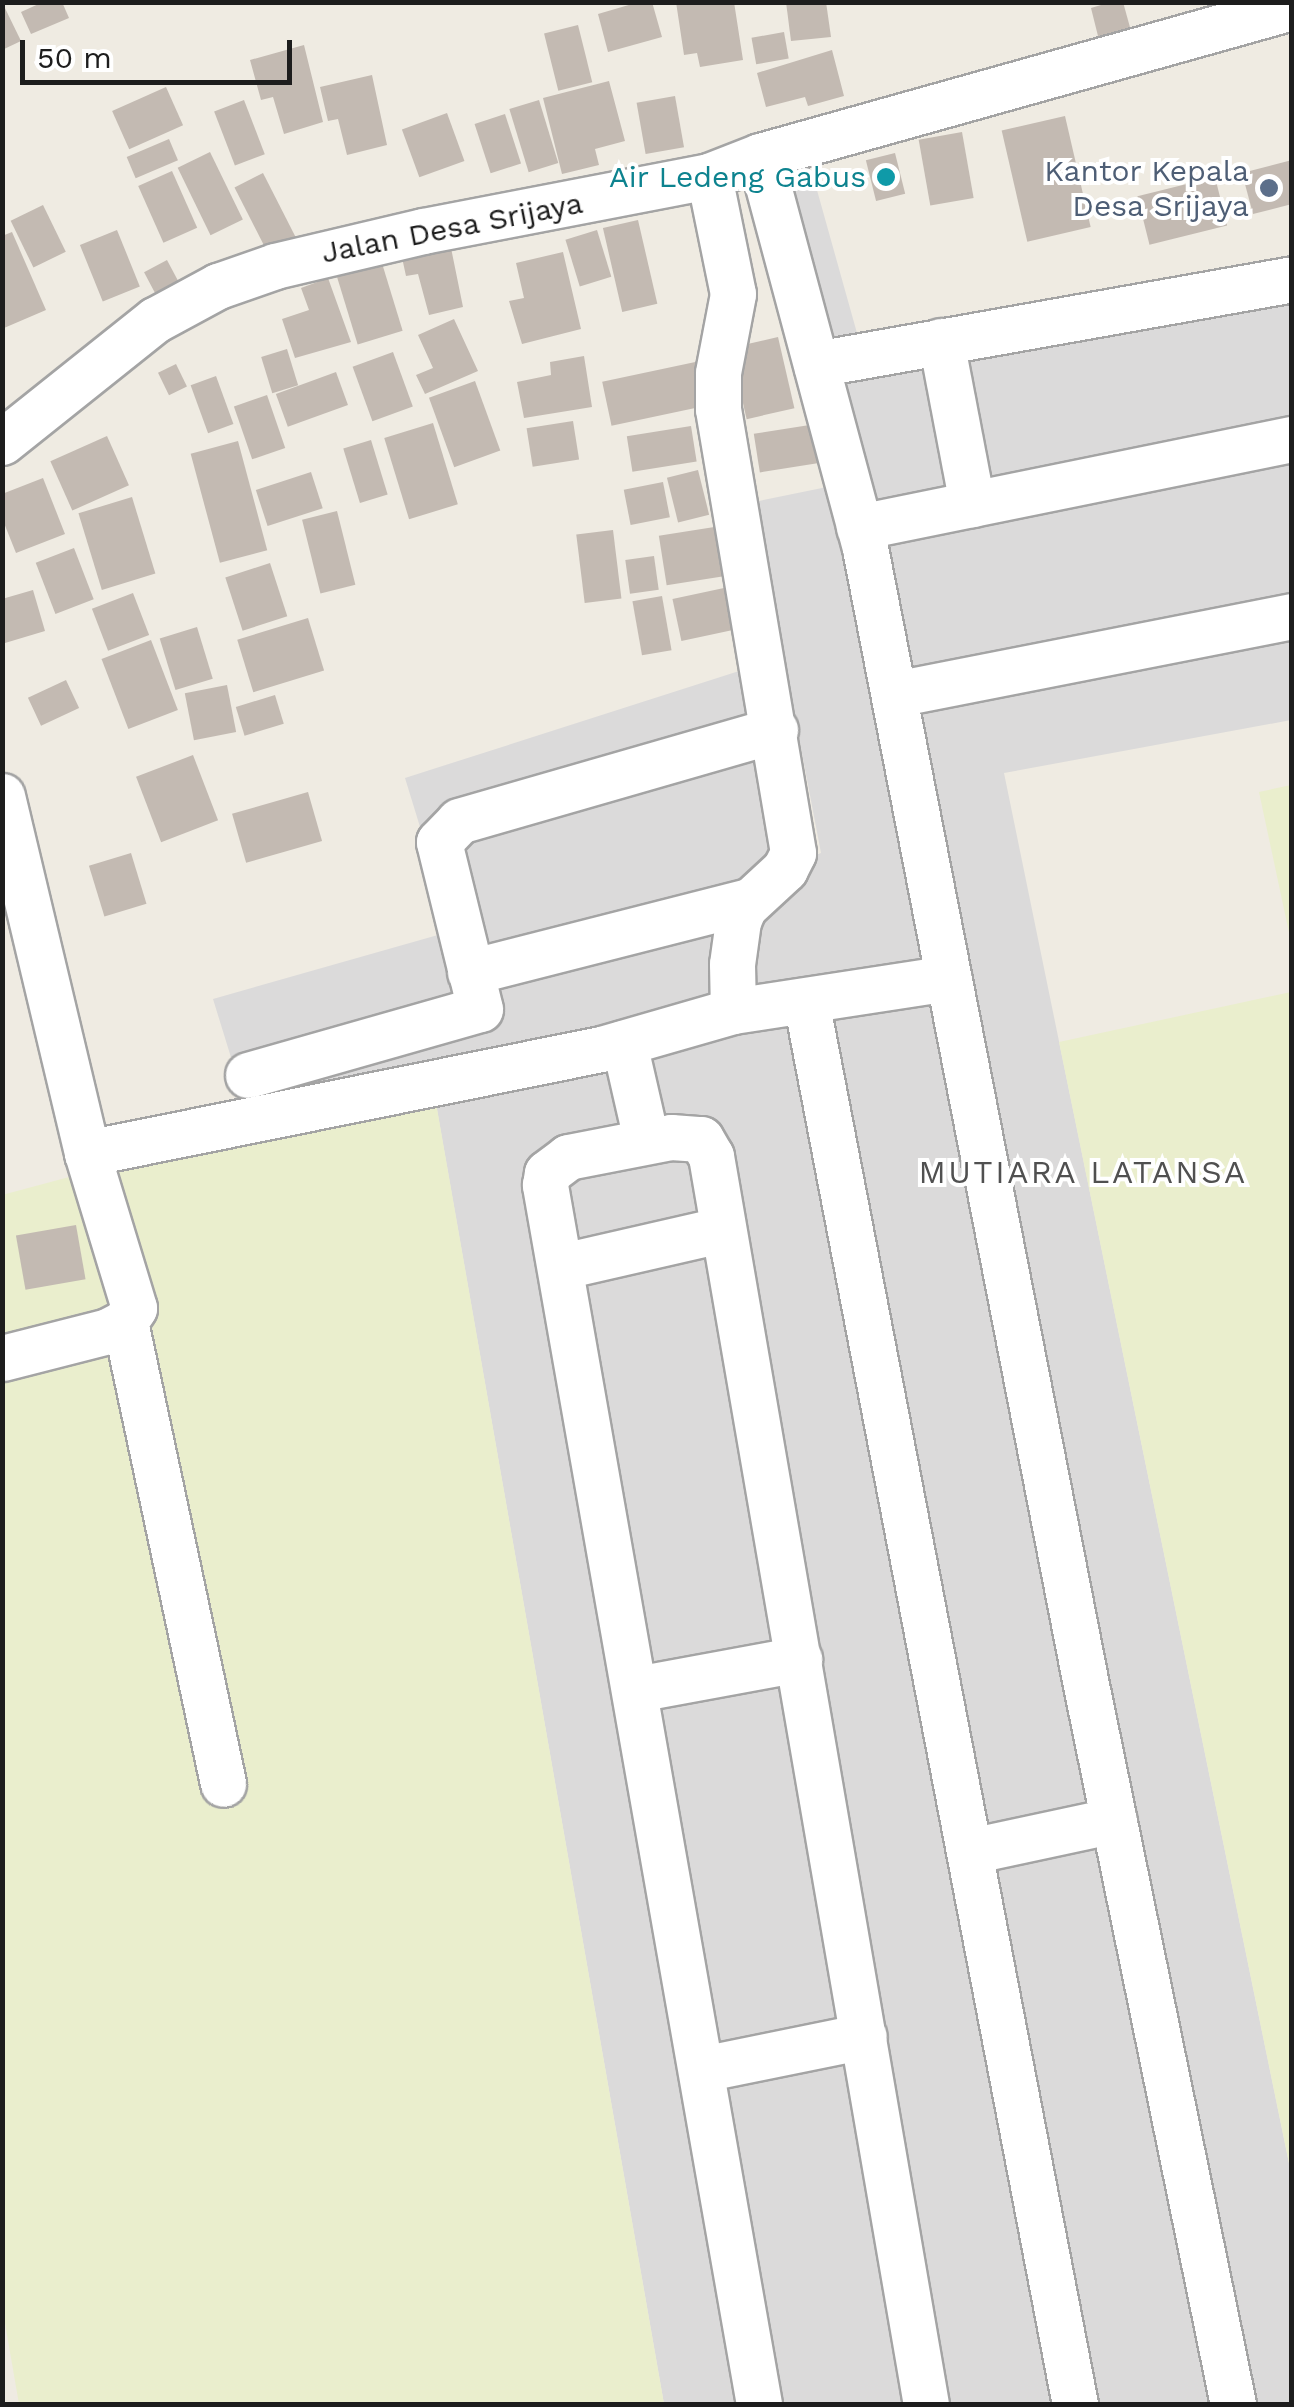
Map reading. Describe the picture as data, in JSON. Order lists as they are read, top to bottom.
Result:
{
  "streets": {
    "street": ["Jalan Desa Srijaya"]
  },
  "districts": ["MUTIARA LATANSA"],
  "places": ["Air Ledeng Gabus", "Kantor Kepala Desa Srijaya"],
  "scale_bar": "50 m"
}
